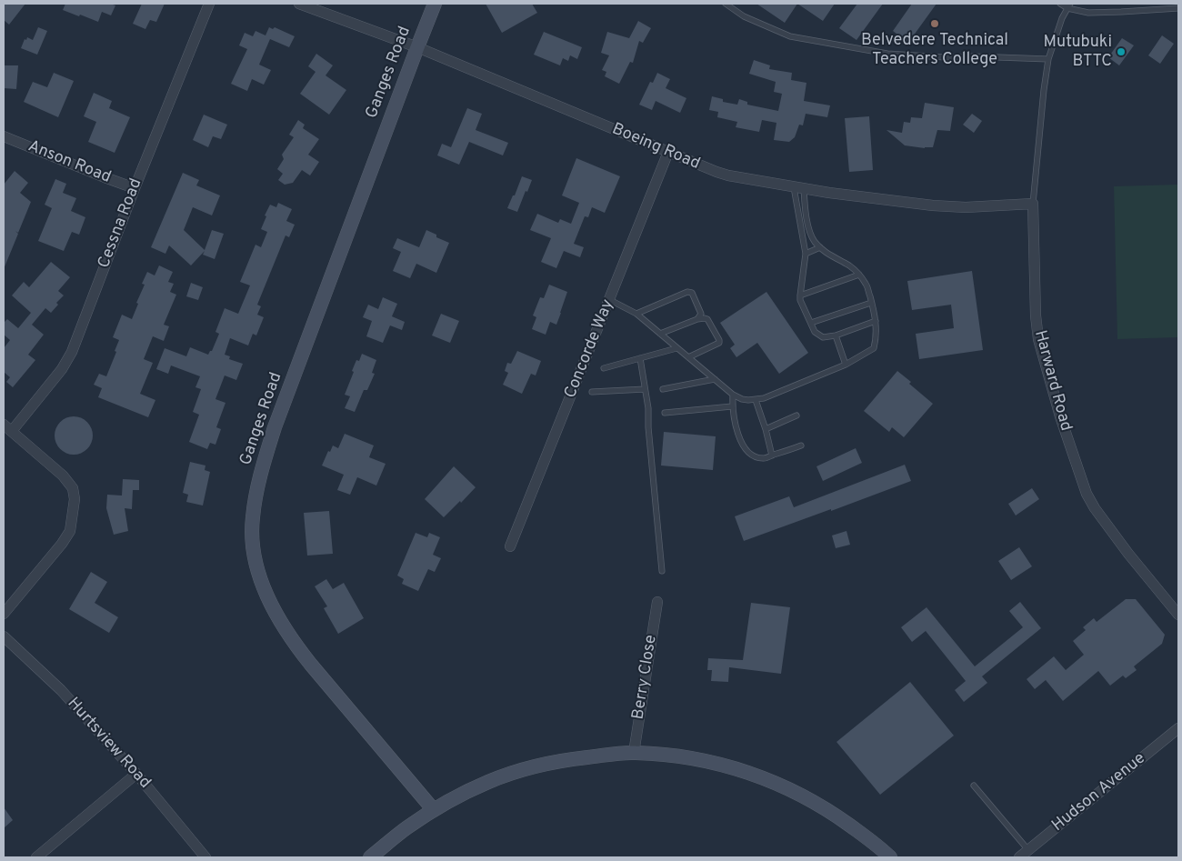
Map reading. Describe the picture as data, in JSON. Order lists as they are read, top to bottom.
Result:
{
  "streets": {
    "street": [
      "Ganges Road",
      "Boeing Road",
      "Anson Road",
      "Cessna Road",
      "Concorde Way",
      "Harward Road",
      "Berry Close",
      "Hurtsview Road",
      "Hudson Avenue"
    ]
  },
  "crossings": [
    ["Ganges Road", "Boeing Road"],
    ["Boeing Road", "Concorde Way"],
    ["Boeing Road", "Harward Road"],
    ["Anson Road", "Cessna Road"]
  ],
  "places": ["Belvedere Technical Teachers College", "Mutubuki BTTC"]
}
